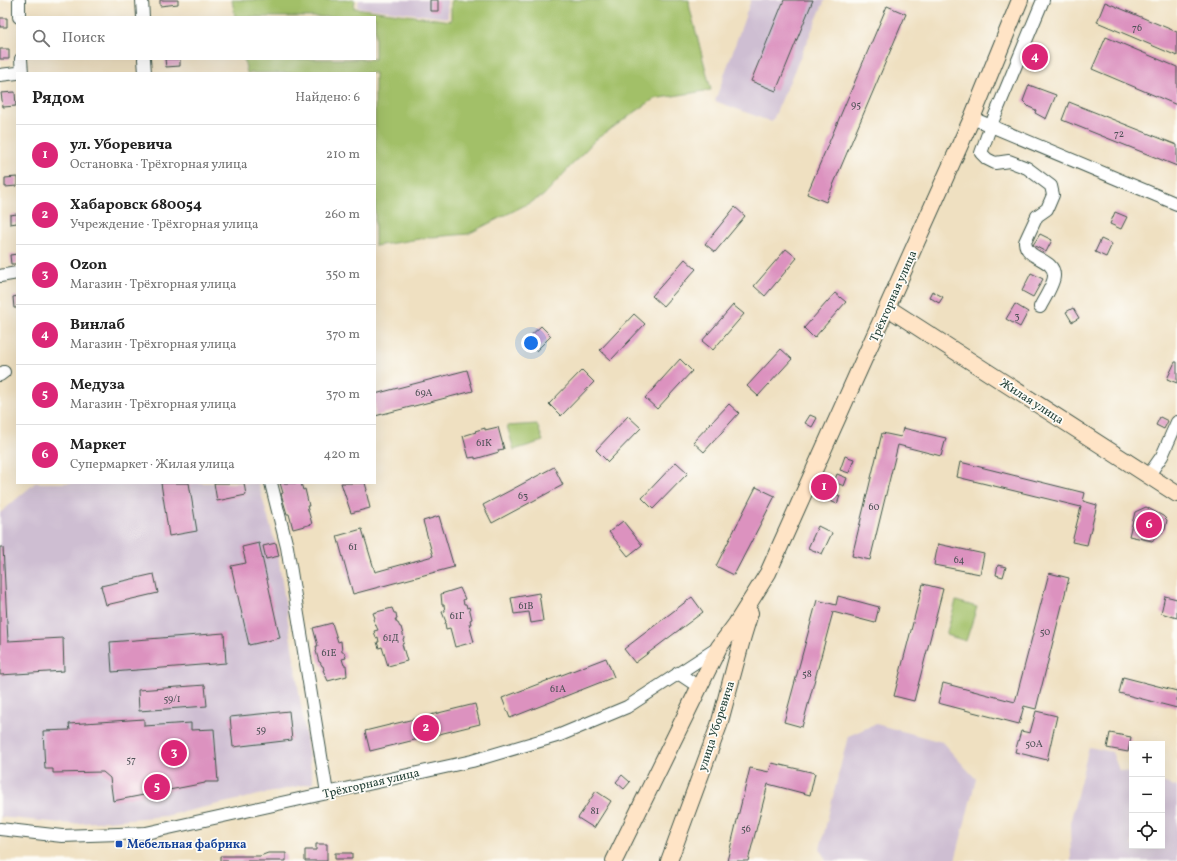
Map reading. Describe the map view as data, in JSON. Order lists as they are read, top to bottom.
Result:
{
  "streets": {
    "main road": ["Трёхгорная улица", "Жилая улица", "улица Уборевича"]
  },
  "crossings": [
    ["Трёхгорная улица", "Жилая улица"],
    ["Трёхгорная улица", "улица Уборевича"]
  ],
  "places": {
    "transit": ["Мебельная фабрика"]
  },
  "house_numbers": [
    "76",
    "95",
    "72",
    "3",
    "69А",
    "61К",
    "63",
    "60",
    "61",
    "64",
    "61В",
    "61Г",
    "50",
    "61Д",
    "61Е",
    "58",
    "61А",
    "59/1",
    "59",
    "50А",
    "57",
    "81",
    "56"
  ],
  "page": {
    "search": "Поиск",
    "pins": [
      "4",
      "1",
      "6",
      "2",
      "3",
      "5"
    ],
    "heading": ["Рядом", "Найдено: 6"],
    "list": [
      {
        "mark": "1",
        "name": "ул. Уборевича",
        "note": "Остановка · Трёхгорная улица",
        "value": "210 m"
      },
      {
        "mark": "2",
        "name": "Хабаровск 680054",
        "note": "Учреждение · Трёхгорная улица",
        "value": "260 m"
      },
      {
        "mark": "3",
        "name": "Ozon",
        "note": "Магазин · Трёхгорная улица",
        "value": "350 m"
      },
      {
        "mark": "4",
        "name": "Винлаб",
        "note": "Магазин · Трёхгорная улица",
        "value": "370 m"
      },
      {
        "mark": "5",
        "name": "Медуза",
        "note": "Магазин · Трёхгорная улица",
        "value": "370 m"
      },
      {
        "mark": "6",
        "name": "Маркет",
        "note": "Супермаркет · Жилая улица",
        "value": "420 m"
      }
    ],
    "map_buttons": ["+", "−"]
  }
}
